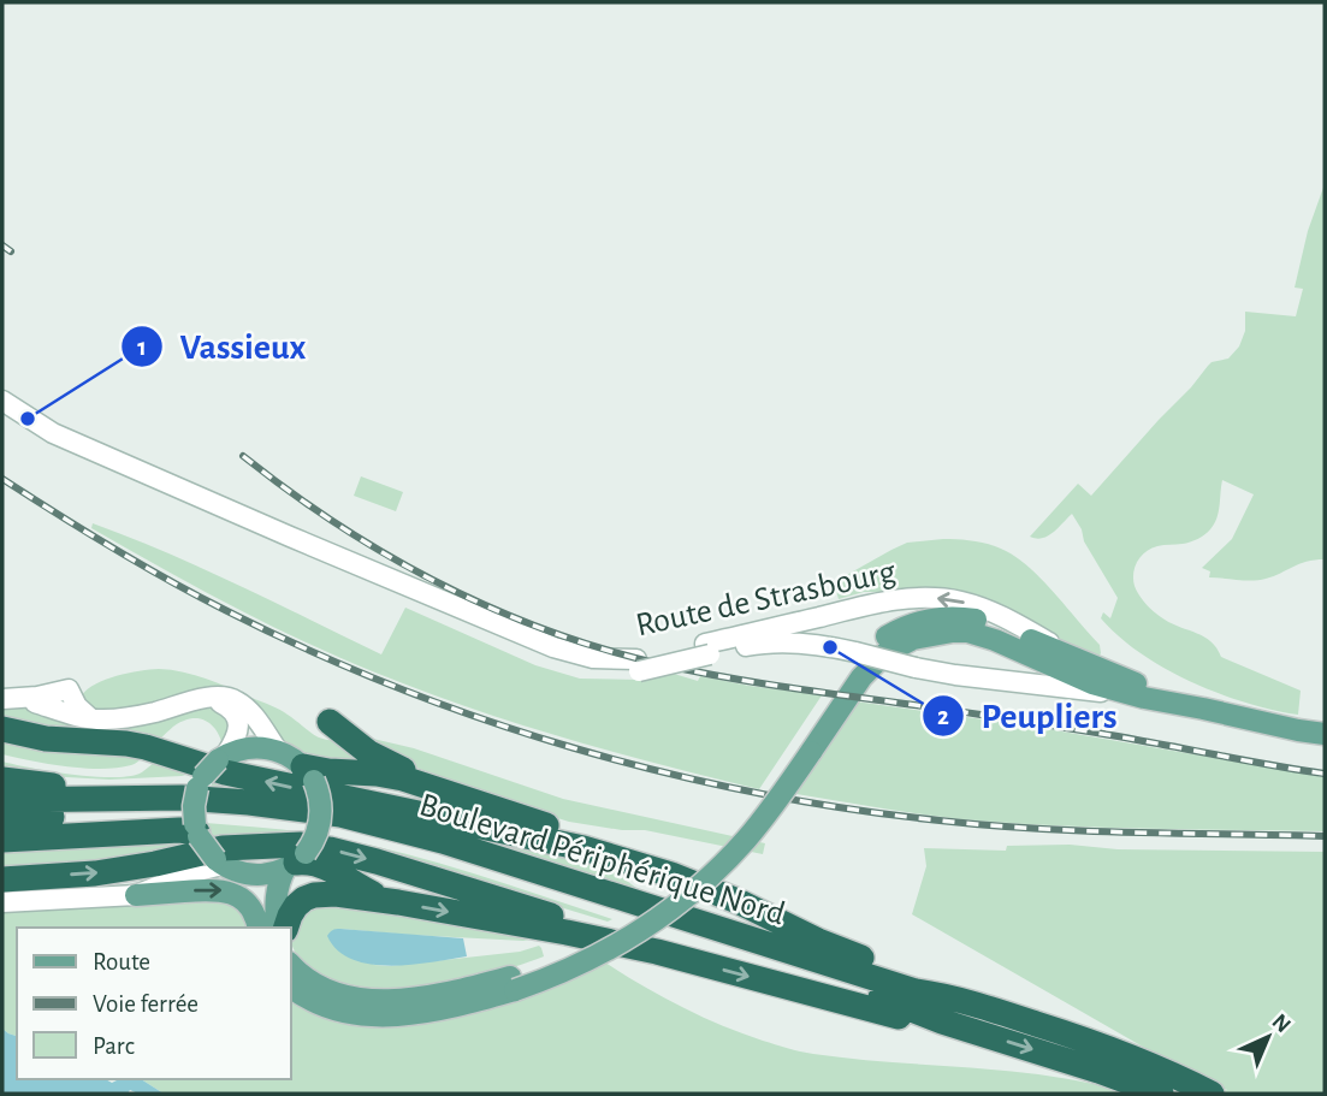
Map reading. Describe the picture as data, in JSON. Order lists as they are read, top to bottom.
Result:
{
  "streets": {
    "highway": ["Boulevard Périphérique Nord"],
    "main road": ["Route de Strasbourg"]
  },
  "places": ["Vassieux", "Peupliers"],
  "legend": ["Route", "Voie ferrée", "Parc"],
  "north": "top right"
}
